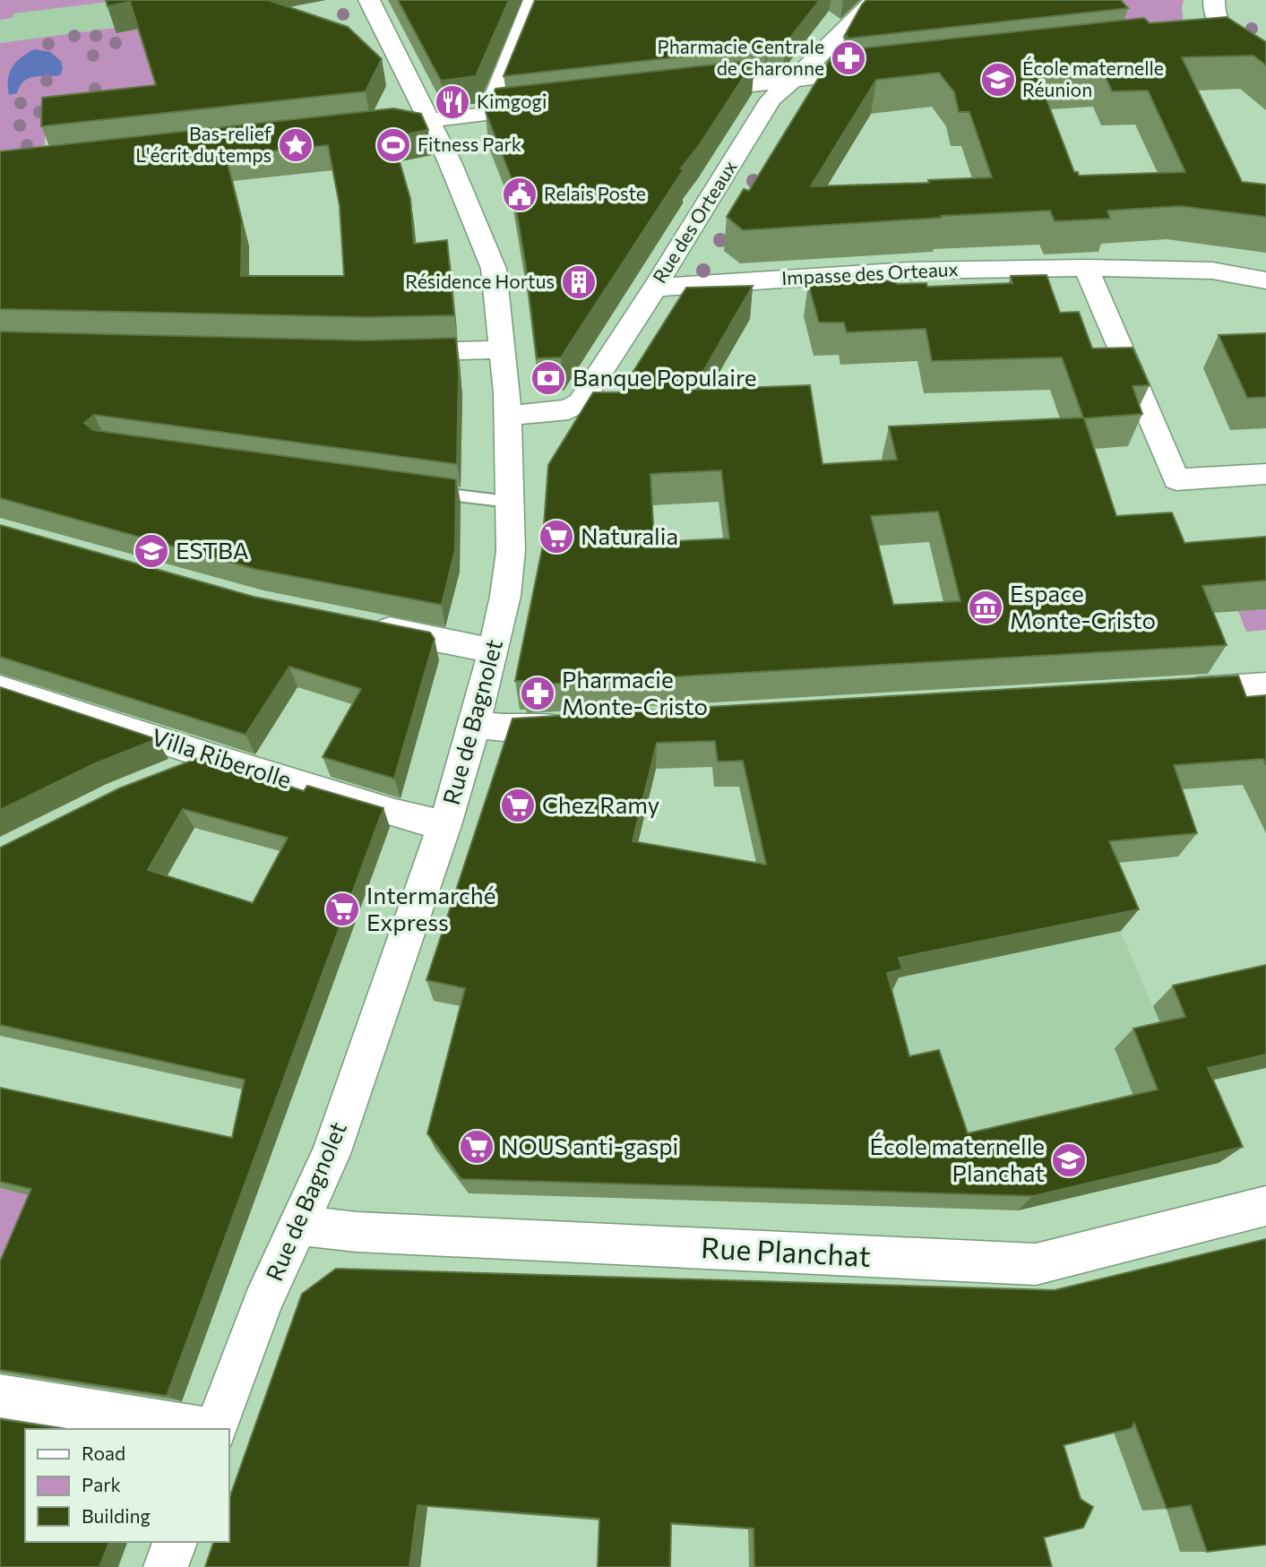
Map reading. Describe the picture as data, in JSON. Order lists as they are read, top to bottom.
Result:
{
  "streets": {
    "street": [
      "Rue des Orteaux",
      "Impasse des Orteaux",
      "Rue de Bagnolet",
      "Villa Riberolle",
      "Rue Planchat"
    ]
  },
  "crossings": [
    ["Rue des Orteaux", "Impasse des Orteaux"],
    ["Rue des Orteaux", "Rue de Bagnolet"],
    ["Rue de Bagnolet", "Villa Riberolle"],
    ["Rue de Bagnolet", "Rue Planchat"]
  ],
  "places": {
    "pharmacy": ["Pharmacie Centrale de Charonne", "Pharmacie Monte-Cristo"],
    "school or university": ["École maternelle Réunion", "ESTBA", "École maternelle Planchat"],
    "restaurant": ["Kimgogi"],
    "place": ["Bas-relief L'écrit du temps"],
    "sports": ["Fitness Park"],
    "public building": ["Relais Poste"],
    "building": ["Résidence Hortus"],
    "bank": ["Banque Populaire"],
    "supermarket": [
      "Naturalia",
      "Chez Ramy",
      "Intermarché Express",
      "NOUS anti-gaspi"
    ],
    "museum": ["Espace Monte-Cristo"]
  },
  "legend": ["Road", "Park", "Building"]
}
